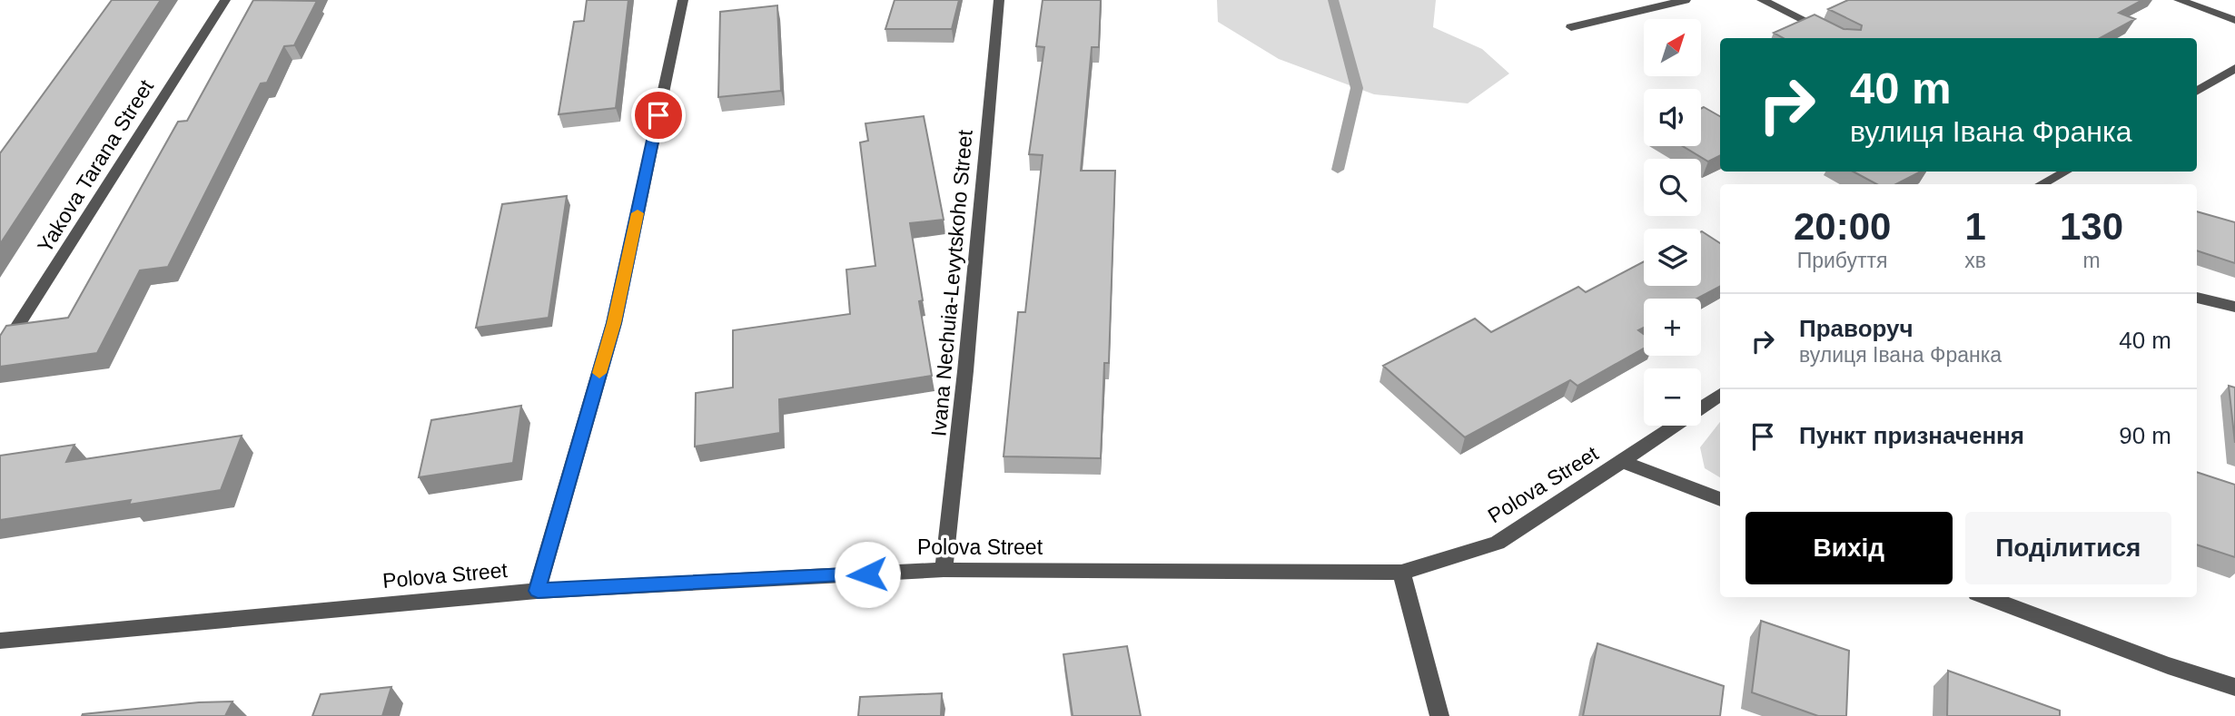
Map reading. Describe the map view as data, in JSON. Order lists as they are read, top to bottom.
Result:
{
  "streets": {
    "street": ["Yakova Tarana Street", "Ivana Nechuia-Levytskoho Street", "Polova Street"]
  },
  "crossings": [
    ["Ivana Nechuia-Levytskoho Street", "Polova Street"]
  ],
  "north": "top right",
  "page": {
    "map_buttons": ["+", "−"],
    "turn": ["40 m", "вулиця Івана Франка"],
    "eta": [
      "20:00",
      "Прибуття",
      "1",
      "хв",
      "130",
      "m"
    ],
    "list": [
      {
        "name": "Праворуч",
        "note": "вулиця Івана Франка",
        "value": "40 m"
      },
      {
        "name": "Пункт призначення",
        "value": "90 m"
      }
    ],
    "buttons": ["Вихід", "Поділитися"]
  }
}
